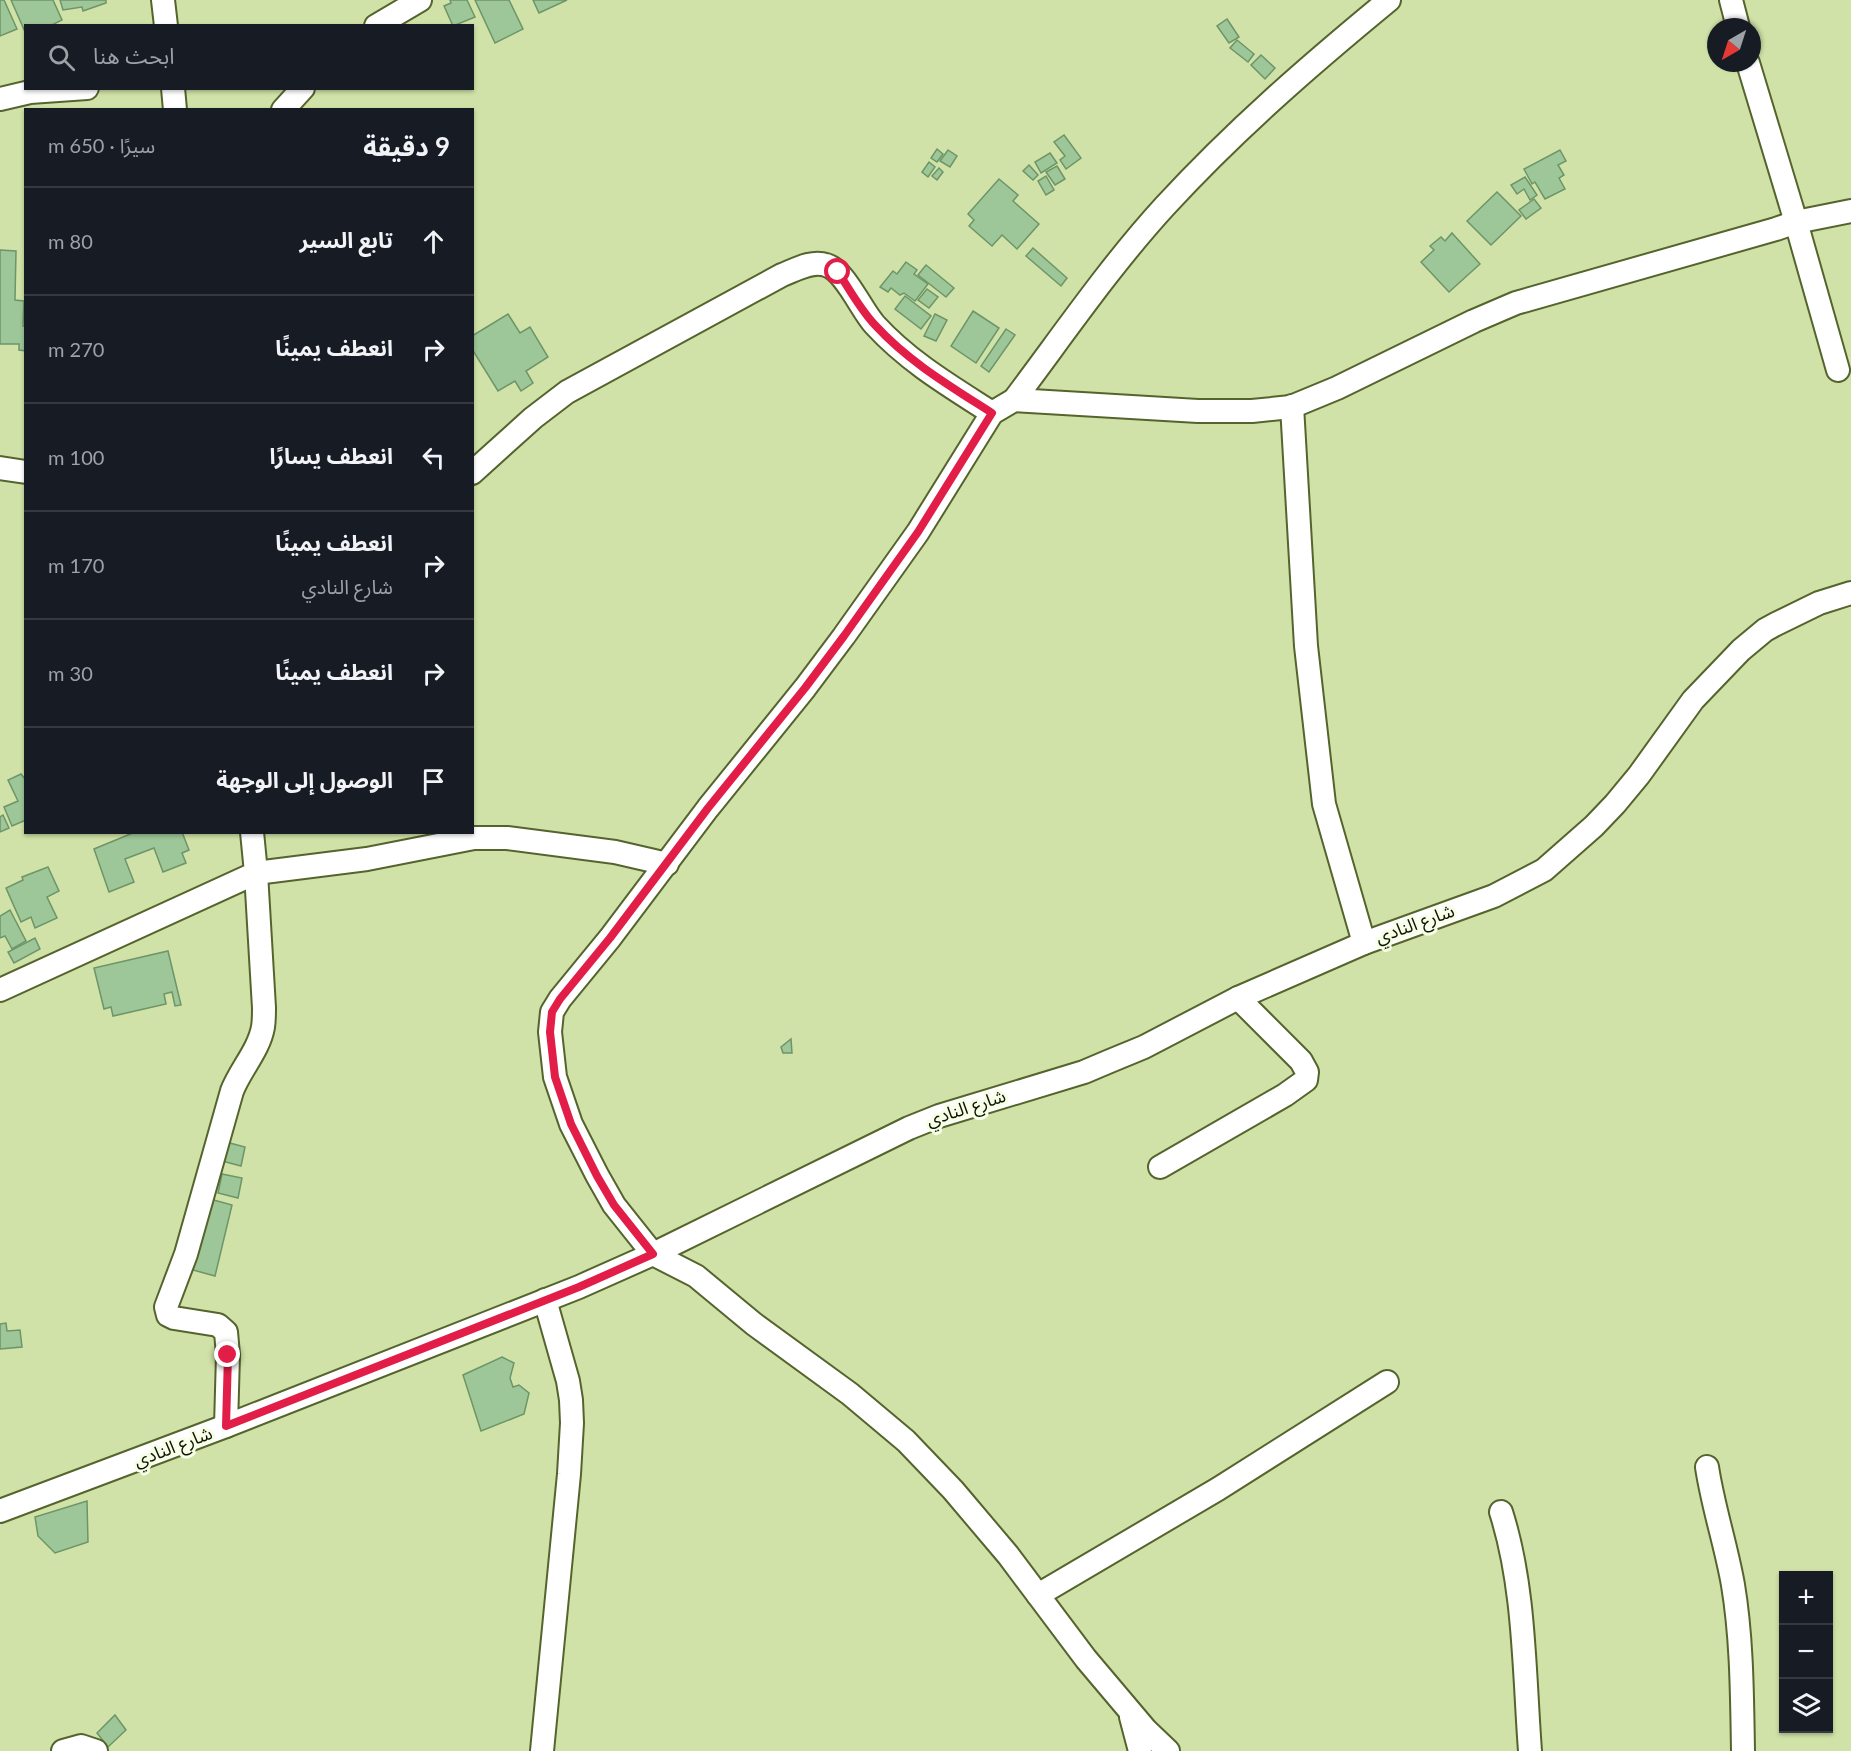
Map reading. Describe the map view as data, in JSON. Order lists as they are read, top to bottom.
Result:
{
  "streets": {
    "street": ["شارع النادي"]
  },
  "north": "bottom left",
  "page": {
    "search": "ابحث هنا",
    "heading": ["9 دقيقة", "سيرًا · 650 m"],
    "list": [
      ["تابع السير", "80 m"],
      ["انعطف يمينًا", "270 m"],
      ["انعطف يسارًا", "100 m"],
      ["انعطف يمينًا", "شارع النادي", "170 m"],
      ["انعطف يمينًا", "30 m"],
      "الوصول إلى الوجهة"
    ],
    "map_buttons": ["+", "−"]
  }
}
